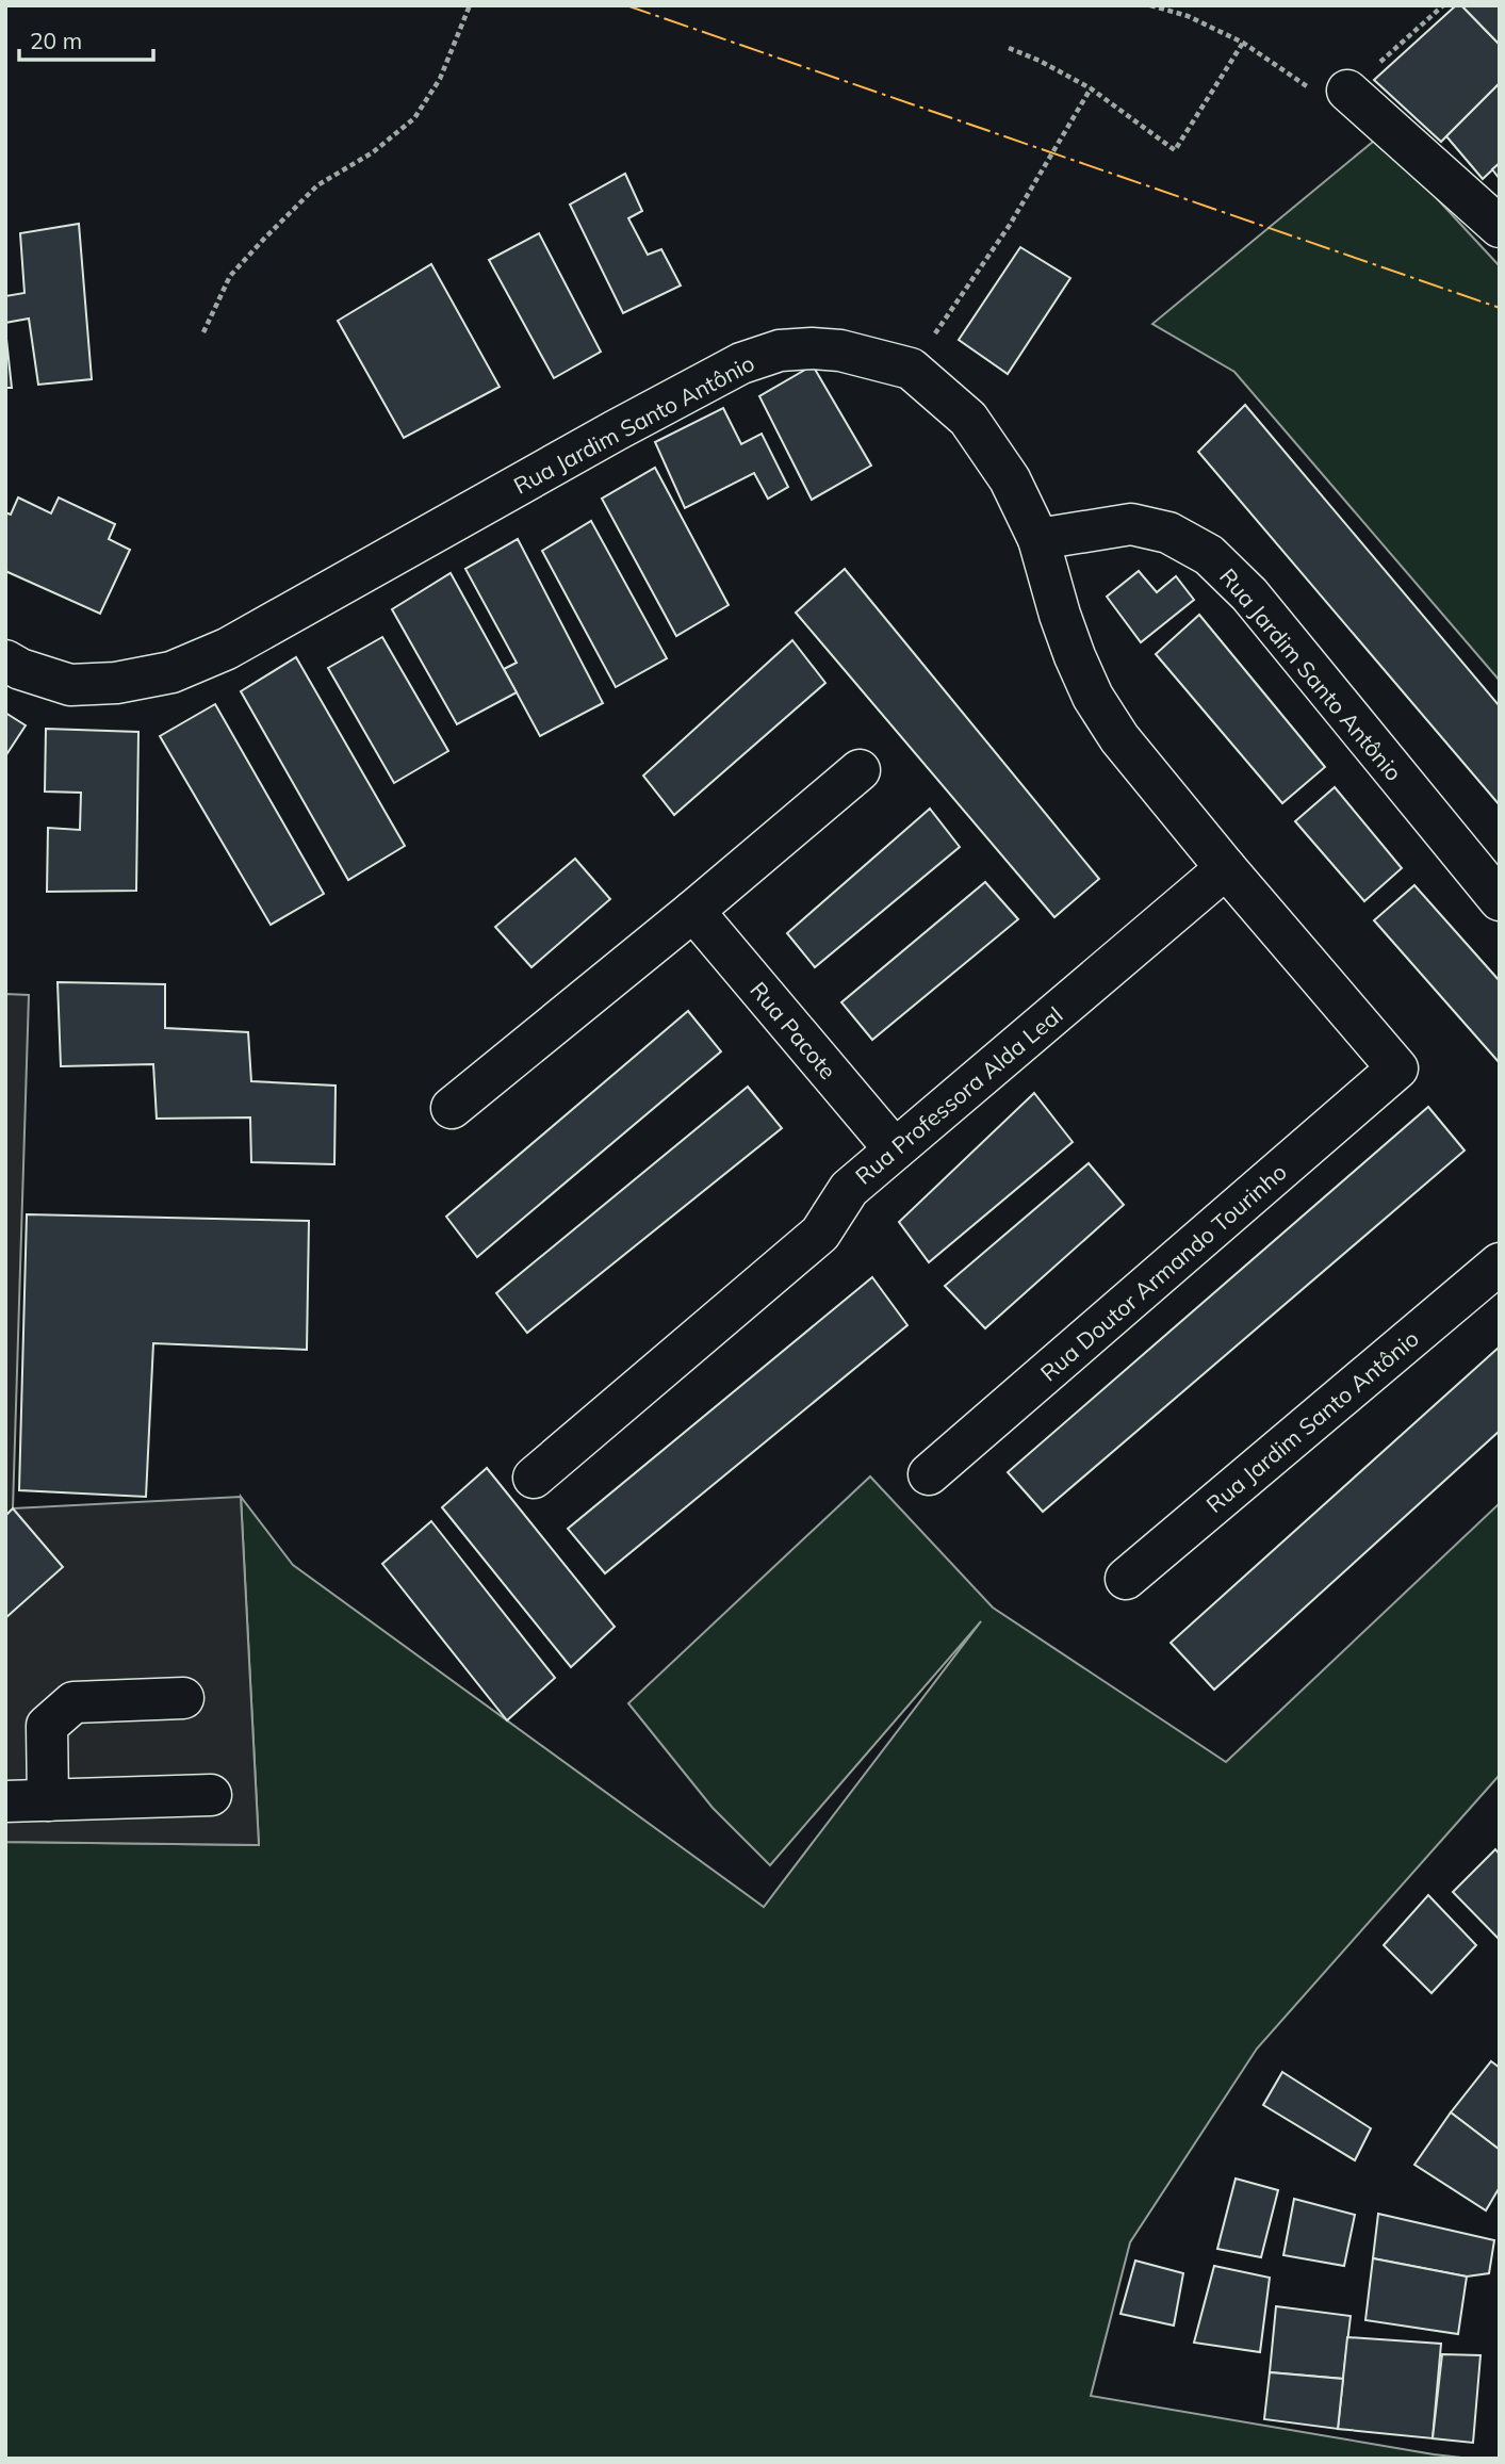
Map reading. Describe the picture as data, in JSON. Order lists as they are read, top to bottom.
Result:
{
  "streets": {
    "street": [
      "Rua Jardim Santo Antônio",
      "Rua Pacote",
      "Rua Professora Alda Leal",
      "Rua Doutor Armando Tourinho"
    ]
  },
  "crossings": [
    ["Rua Pacote", "Rua Professora Alda Leal"],
    ["Rua Professora Alda Leal", "Rua Doutor Armando Tourinho"]
  ],
  "scale_bar": "20 m"
}
